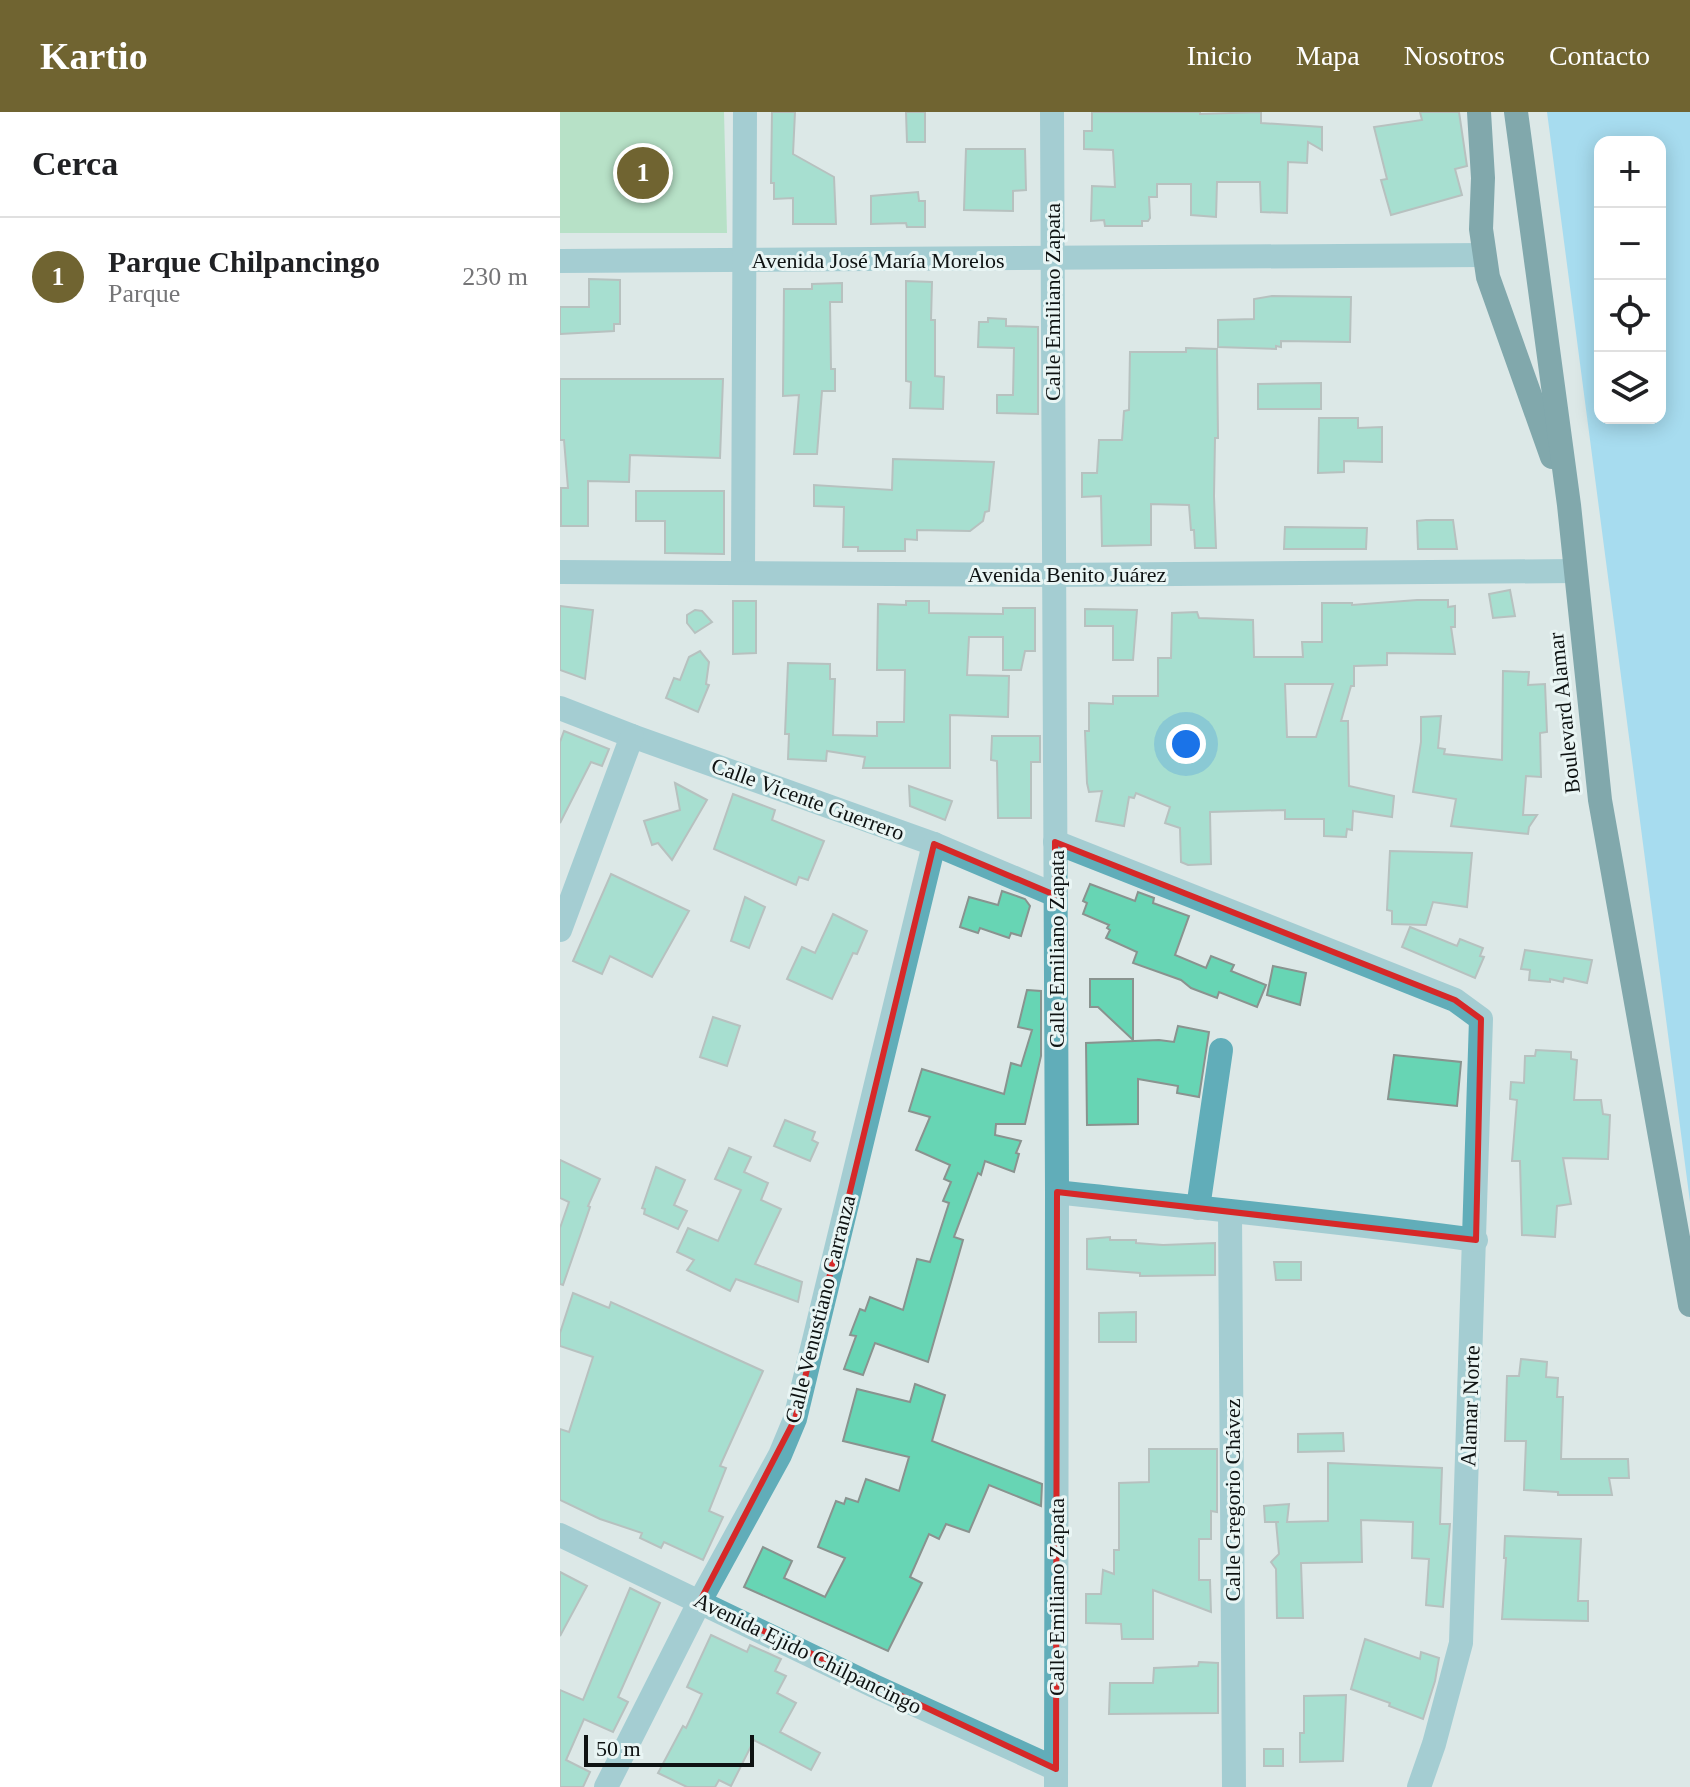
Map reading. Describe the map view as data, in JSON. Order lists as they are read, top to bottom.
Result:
{
  "streets": {
    "highway": ["Boulevard Alamar"],
    "street": [
      "Avenida José María Morelos",
      "Calle Emiliano Zapata",
      "Avenida Benito Juárez",
      "Calle Vicente Guerrero",
      "Calle Venustiano Carranza",
      "Alamar Norte",
      "Calle Gregorio Chávez",
      "Avenida Ejido Chilpancingo"
    ]
  },
  "crossings": [
    ["Avenida José María Morelos", "Calle Emiliano Zapata"],
    ["Calle Emiliano Zapata", "Avenida Benito Juárez"],
    ["Calle Emiliano Zapata", "Calle Vicente Guerrero"],
    ["Calle Emiliano Zapata", "Alamar Norte"],
    ["Calle Emiliano Zapata", "Avenida Ejido Chilpancingo"],
    ["Avenida Benito Juárez", "Boulevard Alamar"],
    ["Calle Vicente Guerrero", "Calle Venustiano Carranza"],
    ["Calle Venustiano Carranza", "Avenida Ejido Chilpancingo"]
  ],
  "scale_bar": "50 m",
  "page": {
    "header": "Kartio",
    "nav": [
      "Inicio",
      "Mapa",
      "Nosotros",
      "Contacto"
    ],
    "heading": "Cerca",
    "map_buttons": ["+", "−"],
    "pins": "1",
    "list": [
      {
        "mark": "1",
        "name": "Parque Chilpancingo",
        "note": "Parque",
        "value": "230 m"
      }
    ],
    "scale": "50 m"
  }
}
